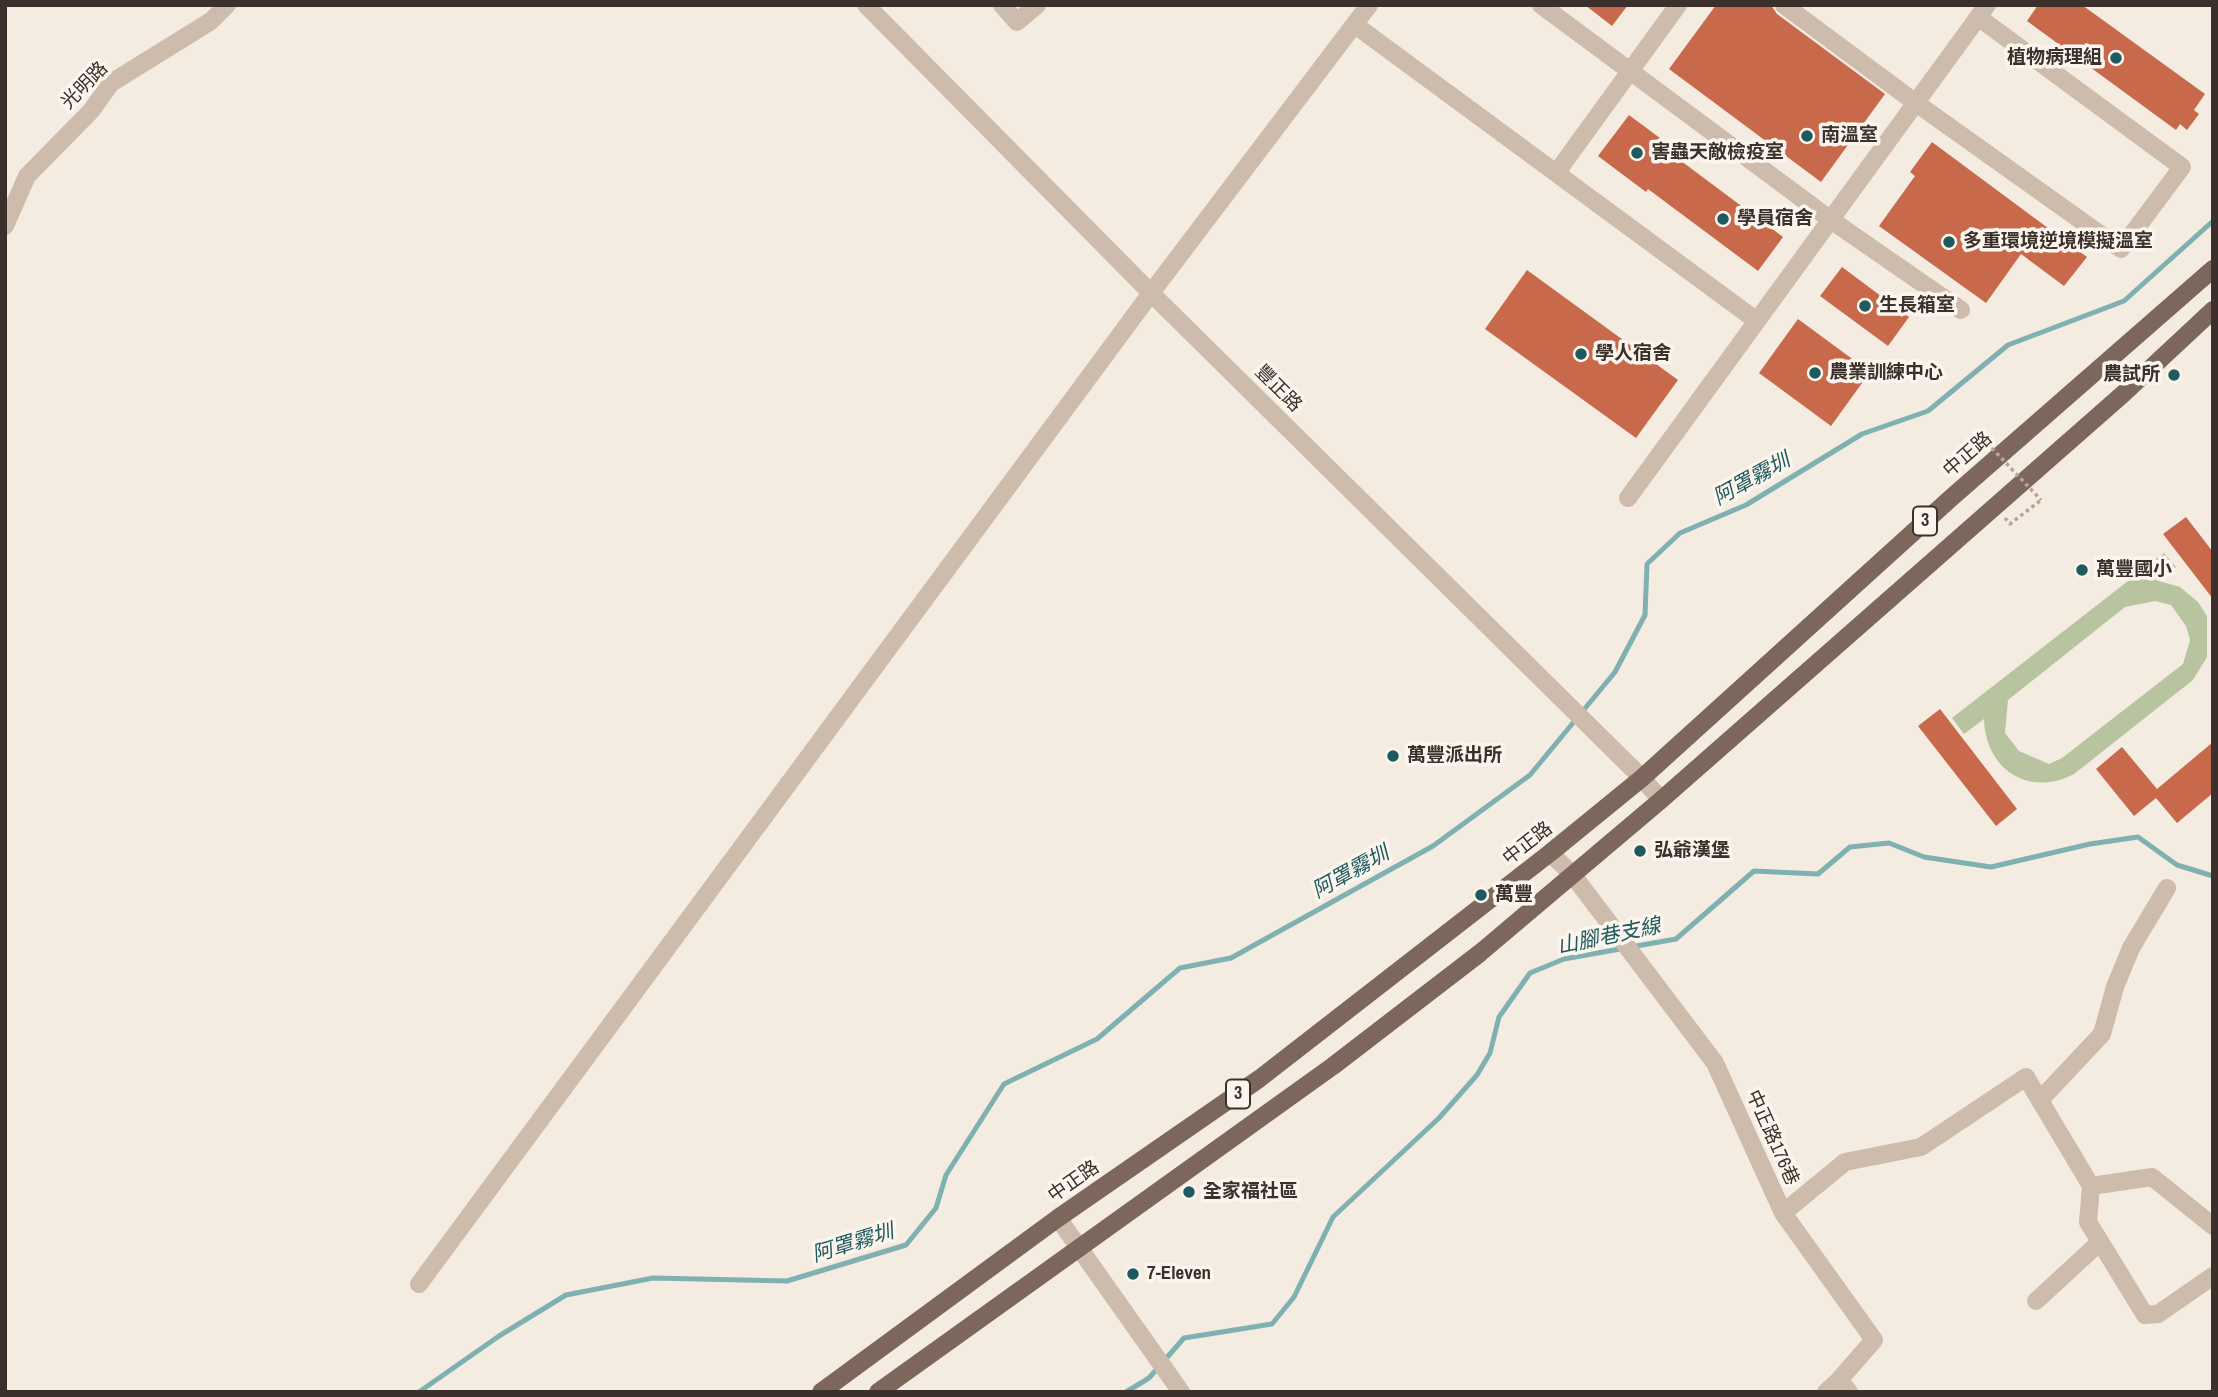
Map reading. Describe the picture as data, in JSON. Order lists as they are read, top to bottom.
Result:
{
  "streets": {
    "main road": ["中正路", "3"],
    "street": ["光明路", "豐正路", "中正路176巷"]
  },
  "crossings": [
    ["豐正路", "中正路"],
    ["豐正路", "3"],
    ["中正路", "中正路176巷"],
    ["3", "中正路176巷"]
  ],
  "water": ["阿罩霧圳", "山腳巷支線"],
  "places": [
    "植物病理組",
    "南溫室",
    "害蟲天敵檢疫室",
    "學員宿舍",
    "多重環境逆境模擬溫室",
    "生長箱室",
    "學人宿舍",
    "農業訓練中心",
    "農試所",
    "萬豐國小",
    "萬豐派出所",
    "弘爺漢堡",
    "萬豐",
    "全家福社區",
    "7-Eleven"
  ]
}
